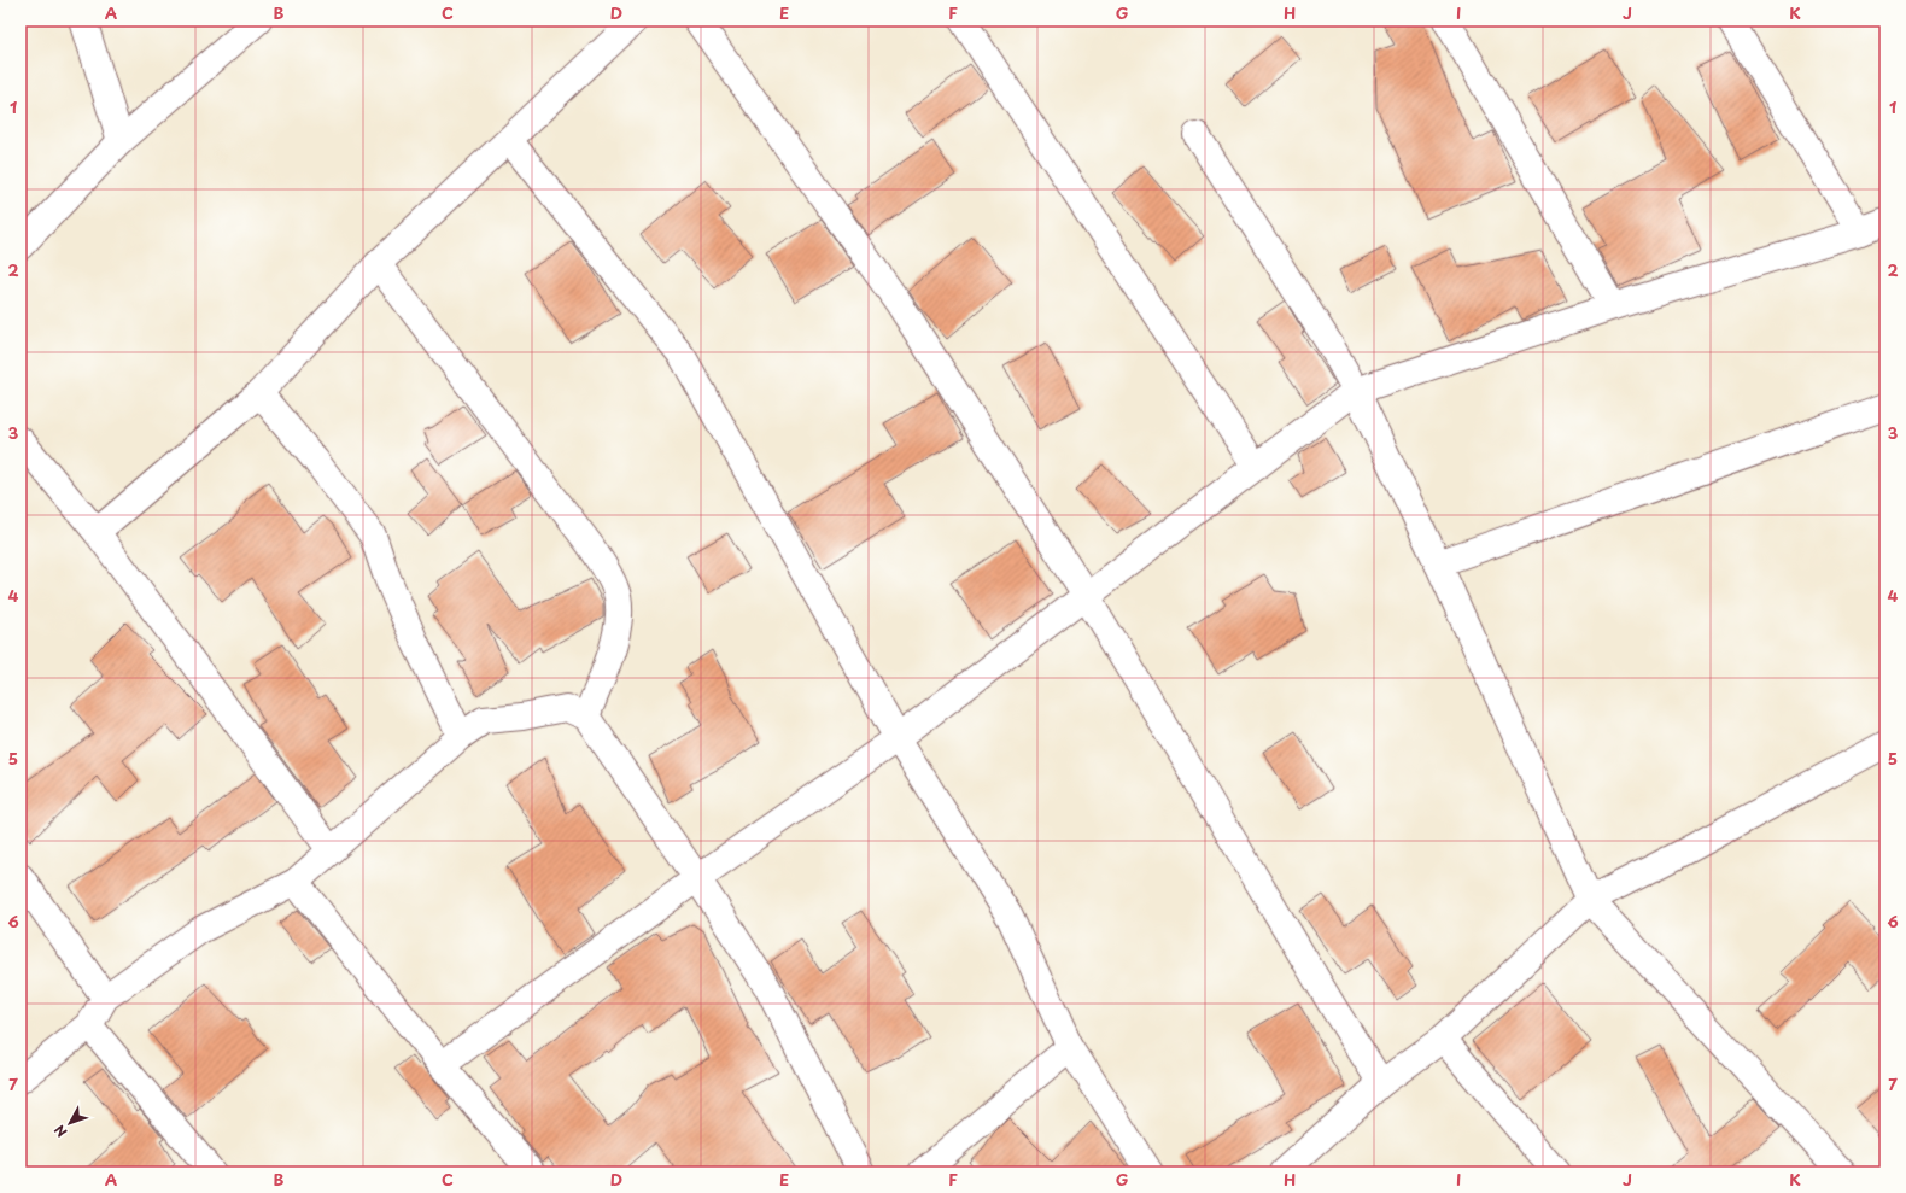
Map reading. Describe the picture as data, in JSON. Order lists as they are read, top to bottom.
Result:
{
  "north": "bottom left",
  "grid": {
    "columns": [
      "A",
      "B",
      "C",
      "D",
      "E",
      "F",
      "G",
      "H",
      "I",
      "J",
      "K"
    ],
    "rows": [
      "1",
      "2",
      "3",
      "4",
      "5",
      "6",
      "7"
    ]
  }
}
